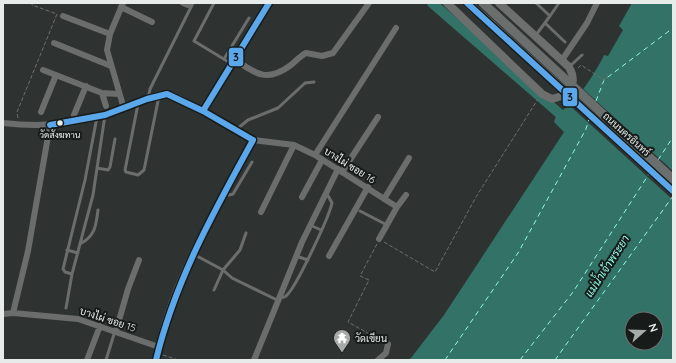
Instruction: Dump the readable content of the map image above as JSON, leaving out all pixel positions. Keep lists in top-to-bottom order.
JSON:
{
  "streets": {
    "main road": ["ถนนนครอินทร์"],
    "street": ["บางไผ่ ซอย 16", "บางไผ่ ซอย 15"]
  },
  "water": ["แม่น้ำเจ้าพระยา"],
  "places": {
    "other": ["วัดสังฆทาน"],
    "temple": ["วัดเขียน"]
  },
  "lines": ["transit line 3"],
  "north": "right"
}
